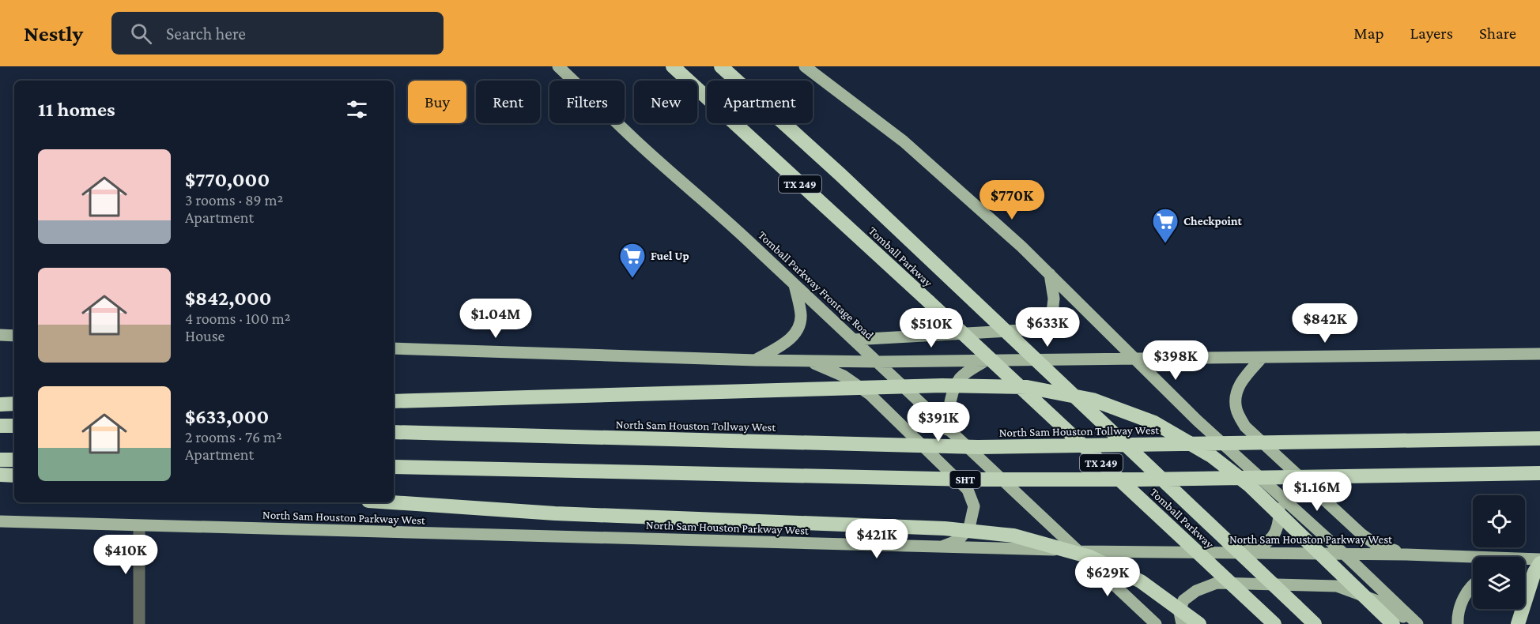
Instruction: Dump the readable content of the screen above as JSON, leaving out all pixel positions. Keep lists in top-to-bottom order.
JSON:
{
  "streets": {
    "highway": [
      "TX 249",
      "Tomball Parkway",
      "North Sam Houston Tollway West",
      "SHT"
    ],
    "main road": ["Tomball Parkway Frontage Road", "North Sam Houston Parkway West"]
  },
  "crossings": [
    ["Tomball Parkway Frontage Road", "North Sam Houston Parkway West"]
  ],
  "places": {
    "supermarket": ["Checkpoint", "Fuel Up"]
  },
  "page": {
    "header": "Nestly",
    "search": "Search here",
    "nav": ["Map", "Layers", "Share"],
    "chip": [
      "Buy",
      "Rent",
      "Filters",
      "New",
      "Apartment"
    ],
    "heading": "11 homes",
    "list": [
      {
        "name": "$770,000",
        "note": "3 rooms · 89 m² · Apartment"
      },
      {
        "name": "$842,000",
        "note": "4 rooms · 100 m² · House"
      },
      {
        "name": "$633,000",
        "note": "2 rooms · 76 m² · Apartment"
      }
    ],
    "price": [
      "$770K",
      "$1.04M",
      "$842K",
      "$633K",
      "$510K",
      "$398K",
      "$391K",
      "$1.16M",
      "$421K",
      "$410K",
      "$629K"
    ]
  }
}
